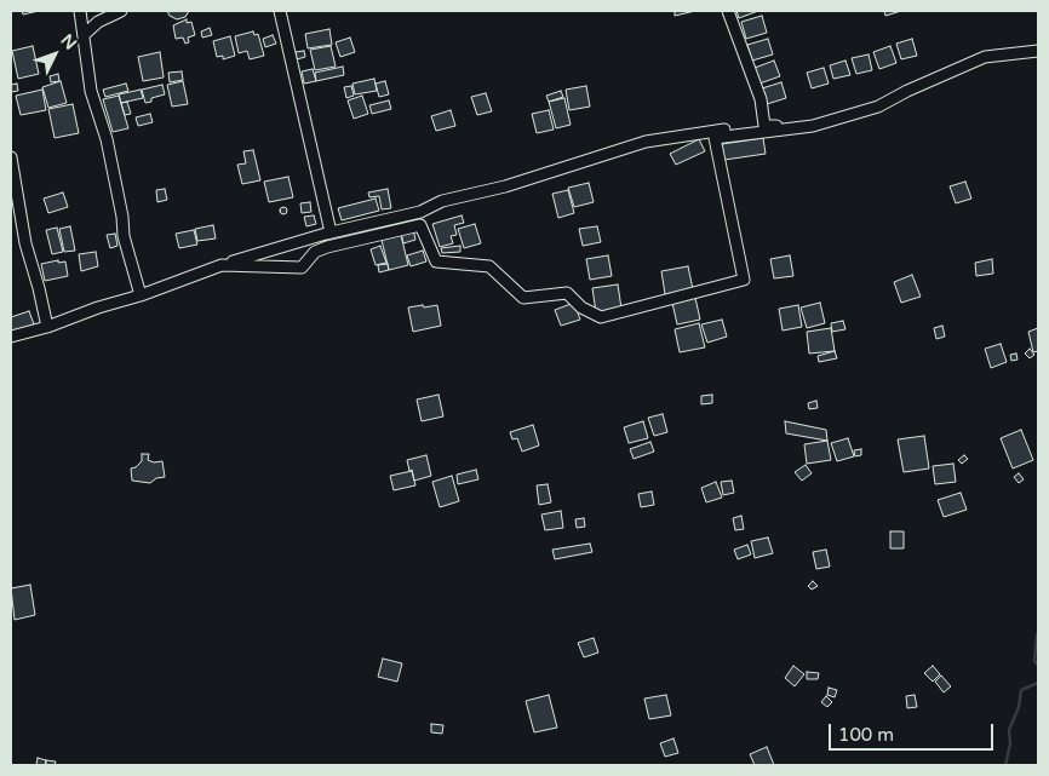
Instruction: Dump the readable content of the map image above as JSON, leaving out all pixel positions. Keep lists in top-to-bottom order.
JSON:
{
  "scale_bar": "100 m",
  "north": "top right"
}
